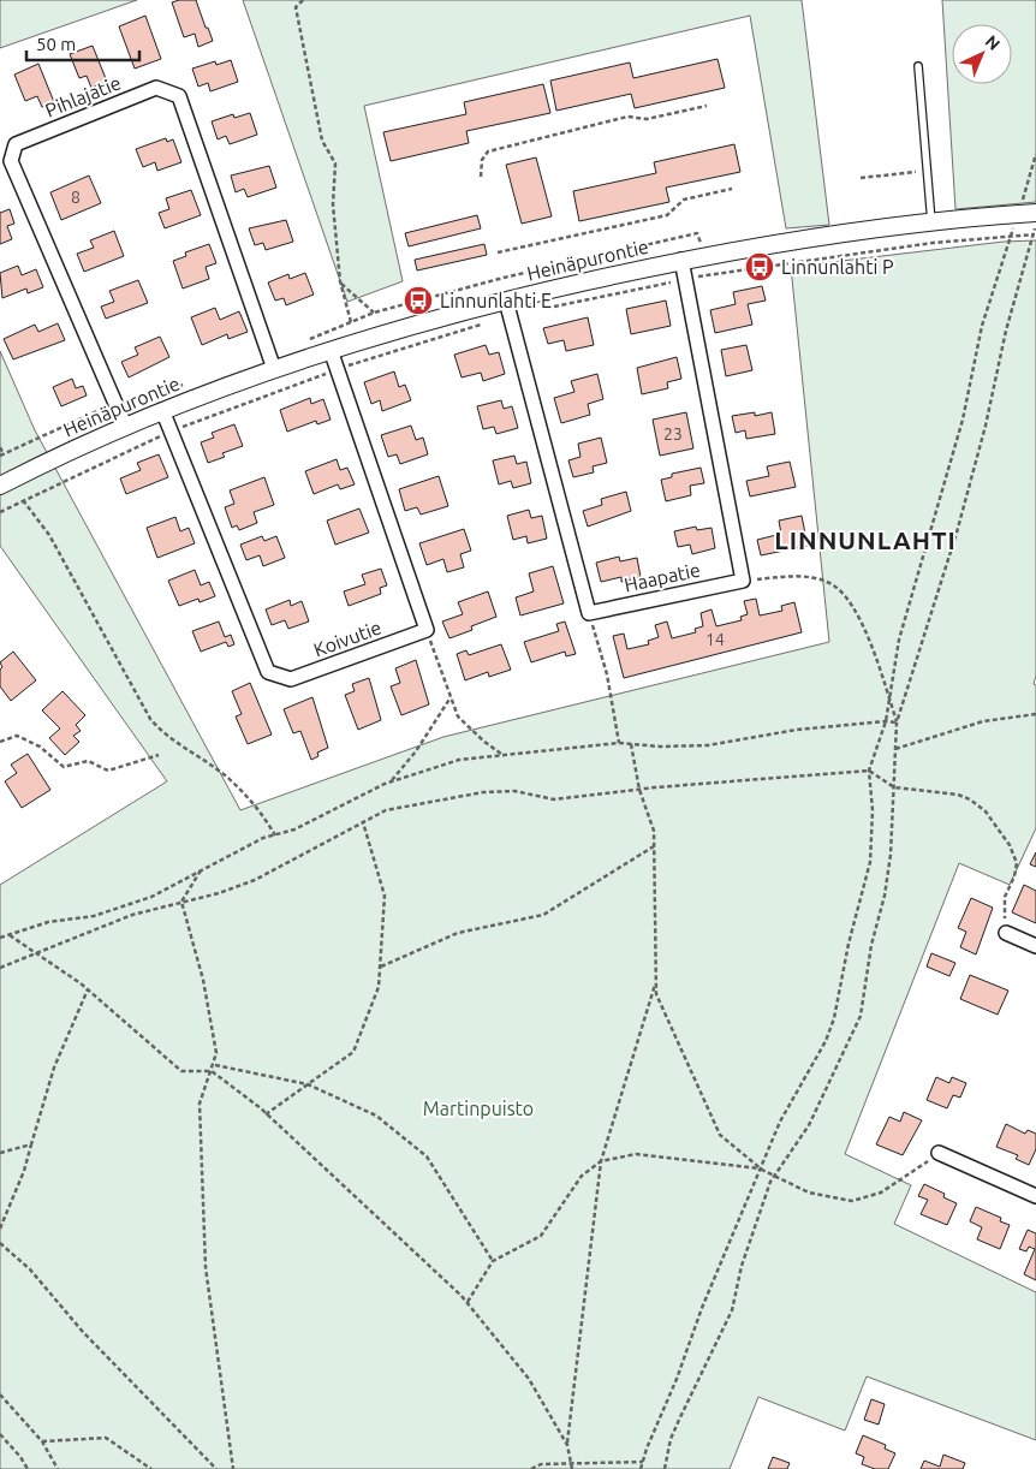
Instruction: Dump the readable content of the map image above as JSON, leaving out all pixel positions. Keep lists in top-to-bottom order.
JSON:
{
  "streets": {
    "street": [
      "Pihlajatie",
      "Heinäpurontie",
      "Haapatie",
      "Koivutie"
    ]
  },
  "crossings": [
    ["Pihlajatie", "Heinäpurontie"],
    ["Heinäpurontie", "Koivutie"]
  ],
  "districts": ["LINNUNLAHTI"],
  "parks": ["Martinpuisto"],
  "places": {
    "bus stop": ["Linnunlahti P", "Linnunlahti E"]
  },
  "house_numbers": ["8", "23", "14"],
  "scale_bar": "50 m",
  "north": "top right"
}
